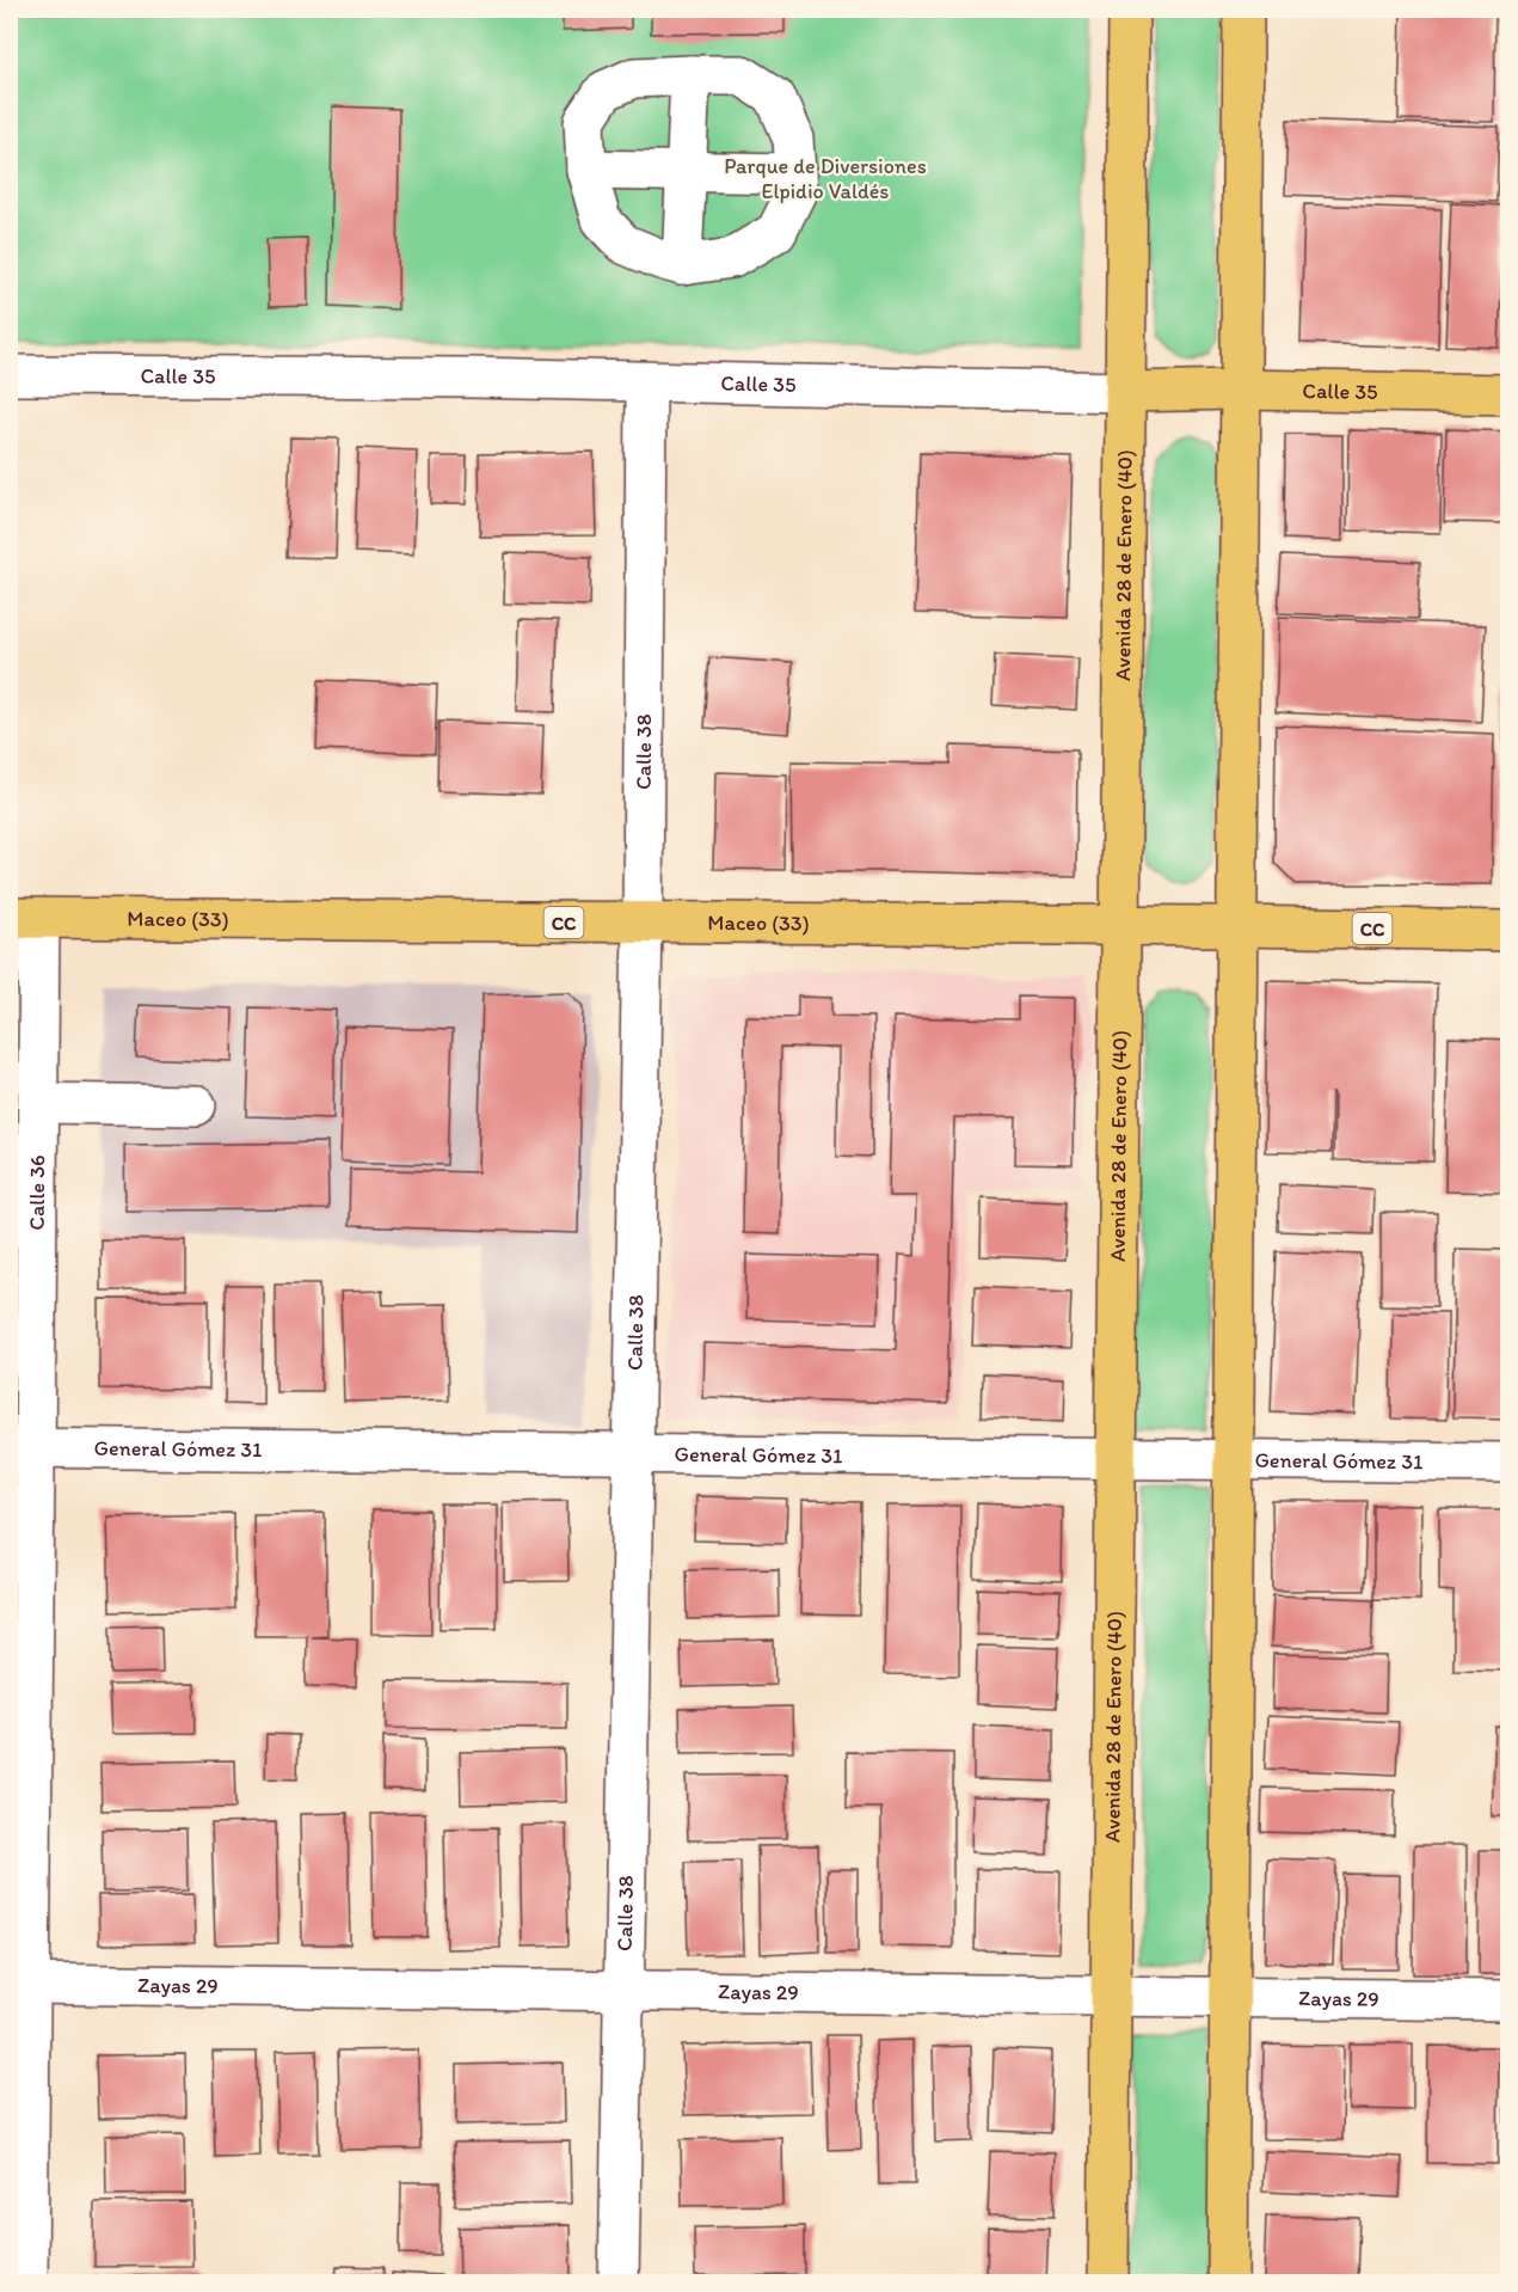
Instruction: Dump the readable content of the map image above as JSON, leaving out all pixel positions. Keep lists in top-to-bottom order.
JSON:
{
  "streets": {
    "main road": [
      "Calle 35",
      "Avenida 28 de Enero (40)",
      "Maceo (33)",
      "CC"
    ],
    "street": [
      "Calle 38",
      "Calle 36",
      "General Gómez 31",
      "Zayas 29"
    ]
  },
  "crossings": [
    ["Calle 35", "Avenida 28 de Enero (40)"],
    ["Calle 35", "Calle 38"],
    ["Avenida 28 de Enero (40)", "Maceo (33)"],
    ["Avenida 28 de Enero (40)", "General Gómez 31"],
    ["Avenida 28 de Enero (40)", "Zayas 29"],
    ["Calle 38", "Maceo (33)"],
    ["Calle 38", "General Gómez 31"],
    ["Calle 38", "Zayas 29"],
    ["Maceo (33)", "Calle 36"],
    ["Calle 36", "General Gómez 31"],
    ["Calle 36", "Zayas 29"]
  ],
  "parks": ["Parque de Diversiones Elpidio Valdés"]
}
